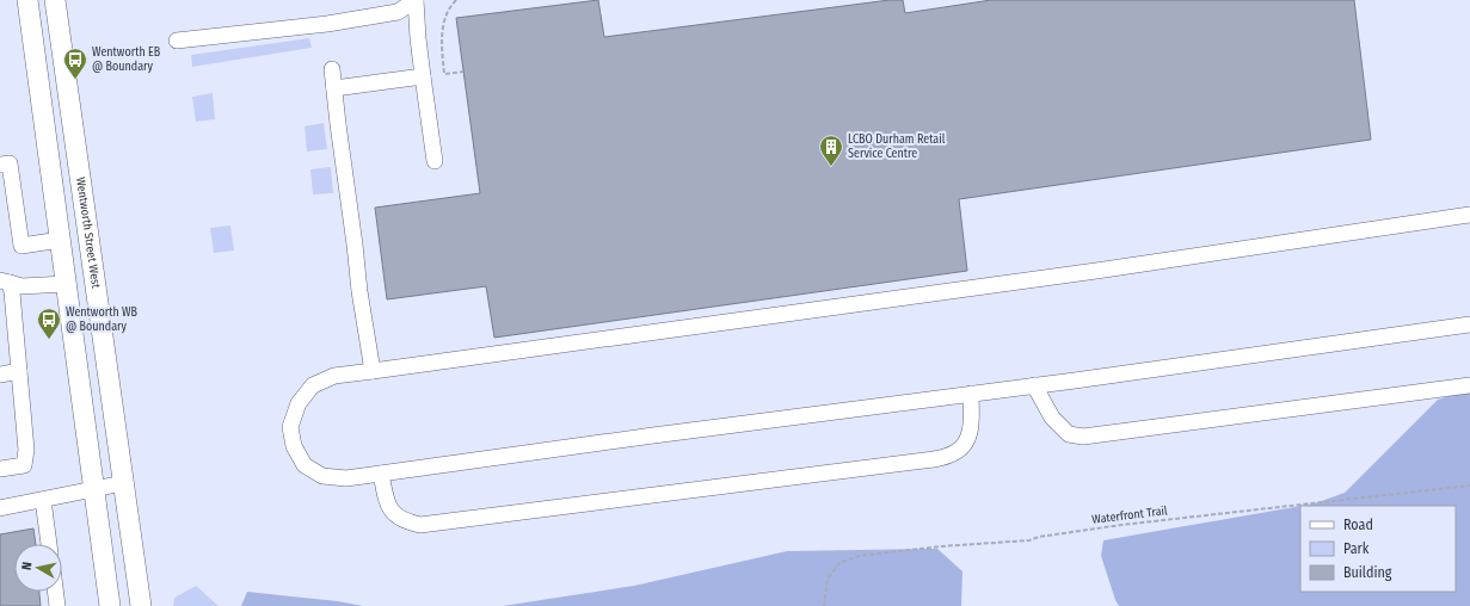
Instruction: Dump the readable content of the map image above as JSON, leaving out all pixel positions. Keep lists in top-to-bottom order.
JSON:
{
  "streets": {
    "main road": ["Wentworth Street West"],
    "path": ["Waterfront Trail"]
  },
  "places": {
    "bus stop": ["Wentworth EB @ Boundary", "Wentworth WB @ Boundary"],
    "building": ["LCBO Durham Retail Service Centre"]
  },
  "legend": ["Road", "Park", "Building"],
  "north": "left"
}
